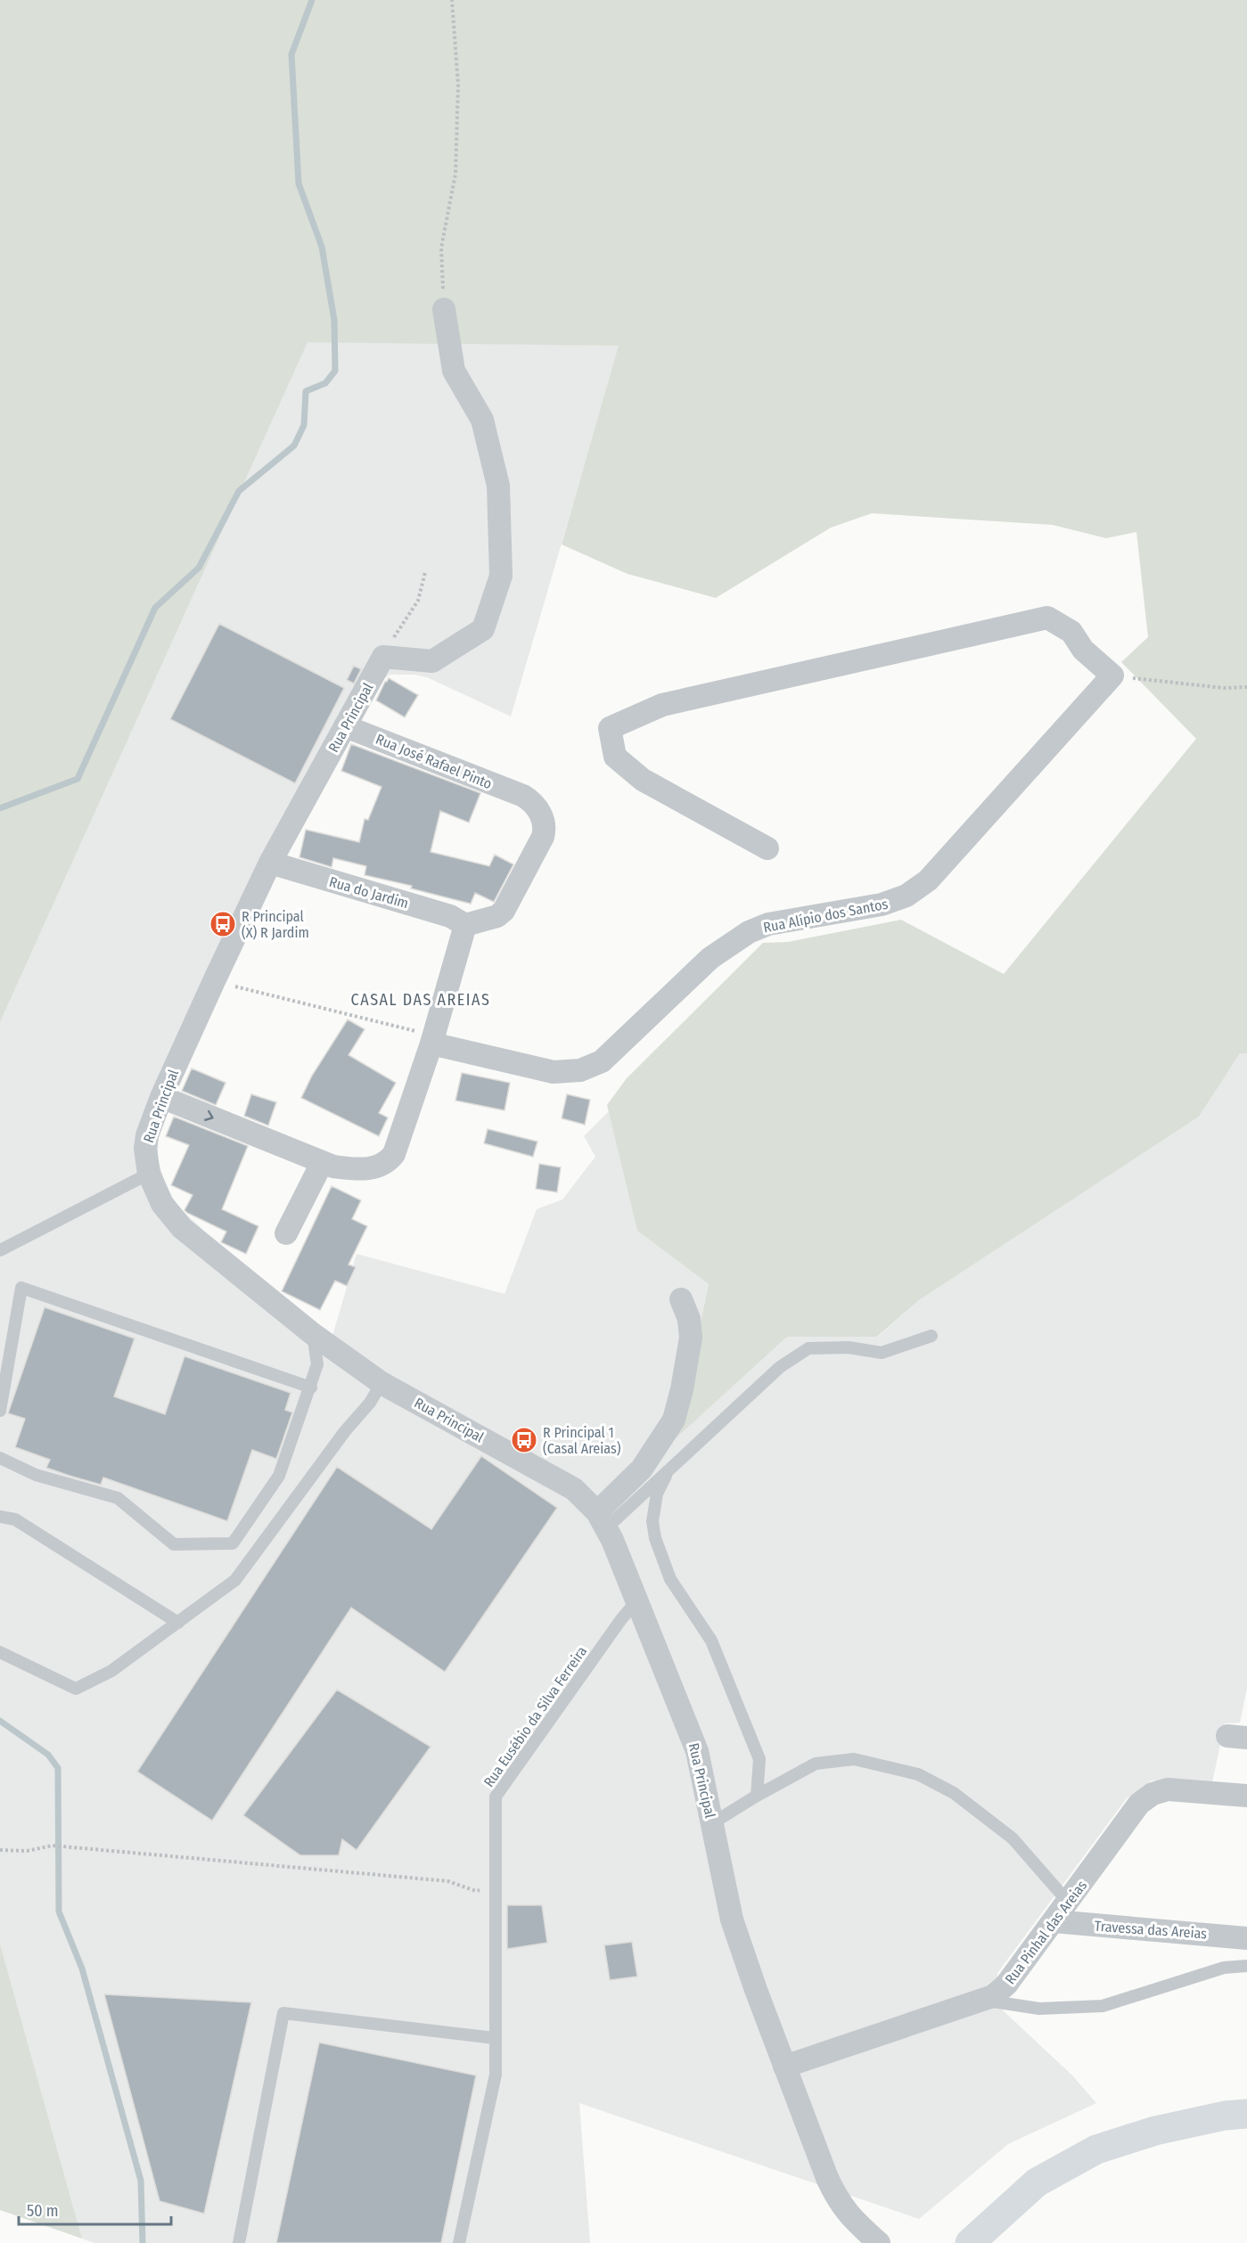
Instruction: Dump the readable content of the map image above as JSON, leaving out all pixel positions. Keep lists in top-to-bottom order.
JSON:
{
  "streets": {
    "street": [
      "Rua Principal",
      "Rua José Rafael Pinto",
      "Rua do Jardim",
      "Rua Alípio dos Santos",
      "Travessa das Areias",
      "Rua Pinhal das Areias"
    ],
    "lane": ["Rua Eusébio da Silva Ferreira"]
  },
  "crossings": [
    ["Rua Principal", "Rua José Rafael Pinto"],
    ["Rua Principal", "Rua do Jardim"],
    ["Rua Principal", "Rua Eusébio da Silva Ferreira"],
    ["Rua Principal", "Rua Pinhal das Areias"],
    ["Rua José Rafael Pinto", "Rua do Jardim"],
    ["Travessa das Areias", "Rua Pinhal das Areias"]
  ],
  "districts": ["CASAL DAS AREIAS"],
  "places": {
    "bus stop": ["R Principal (X) R Jardim", "R Principal 1 (Casal Areias)"]
  },
  "scale_bar": "50 m"
}
